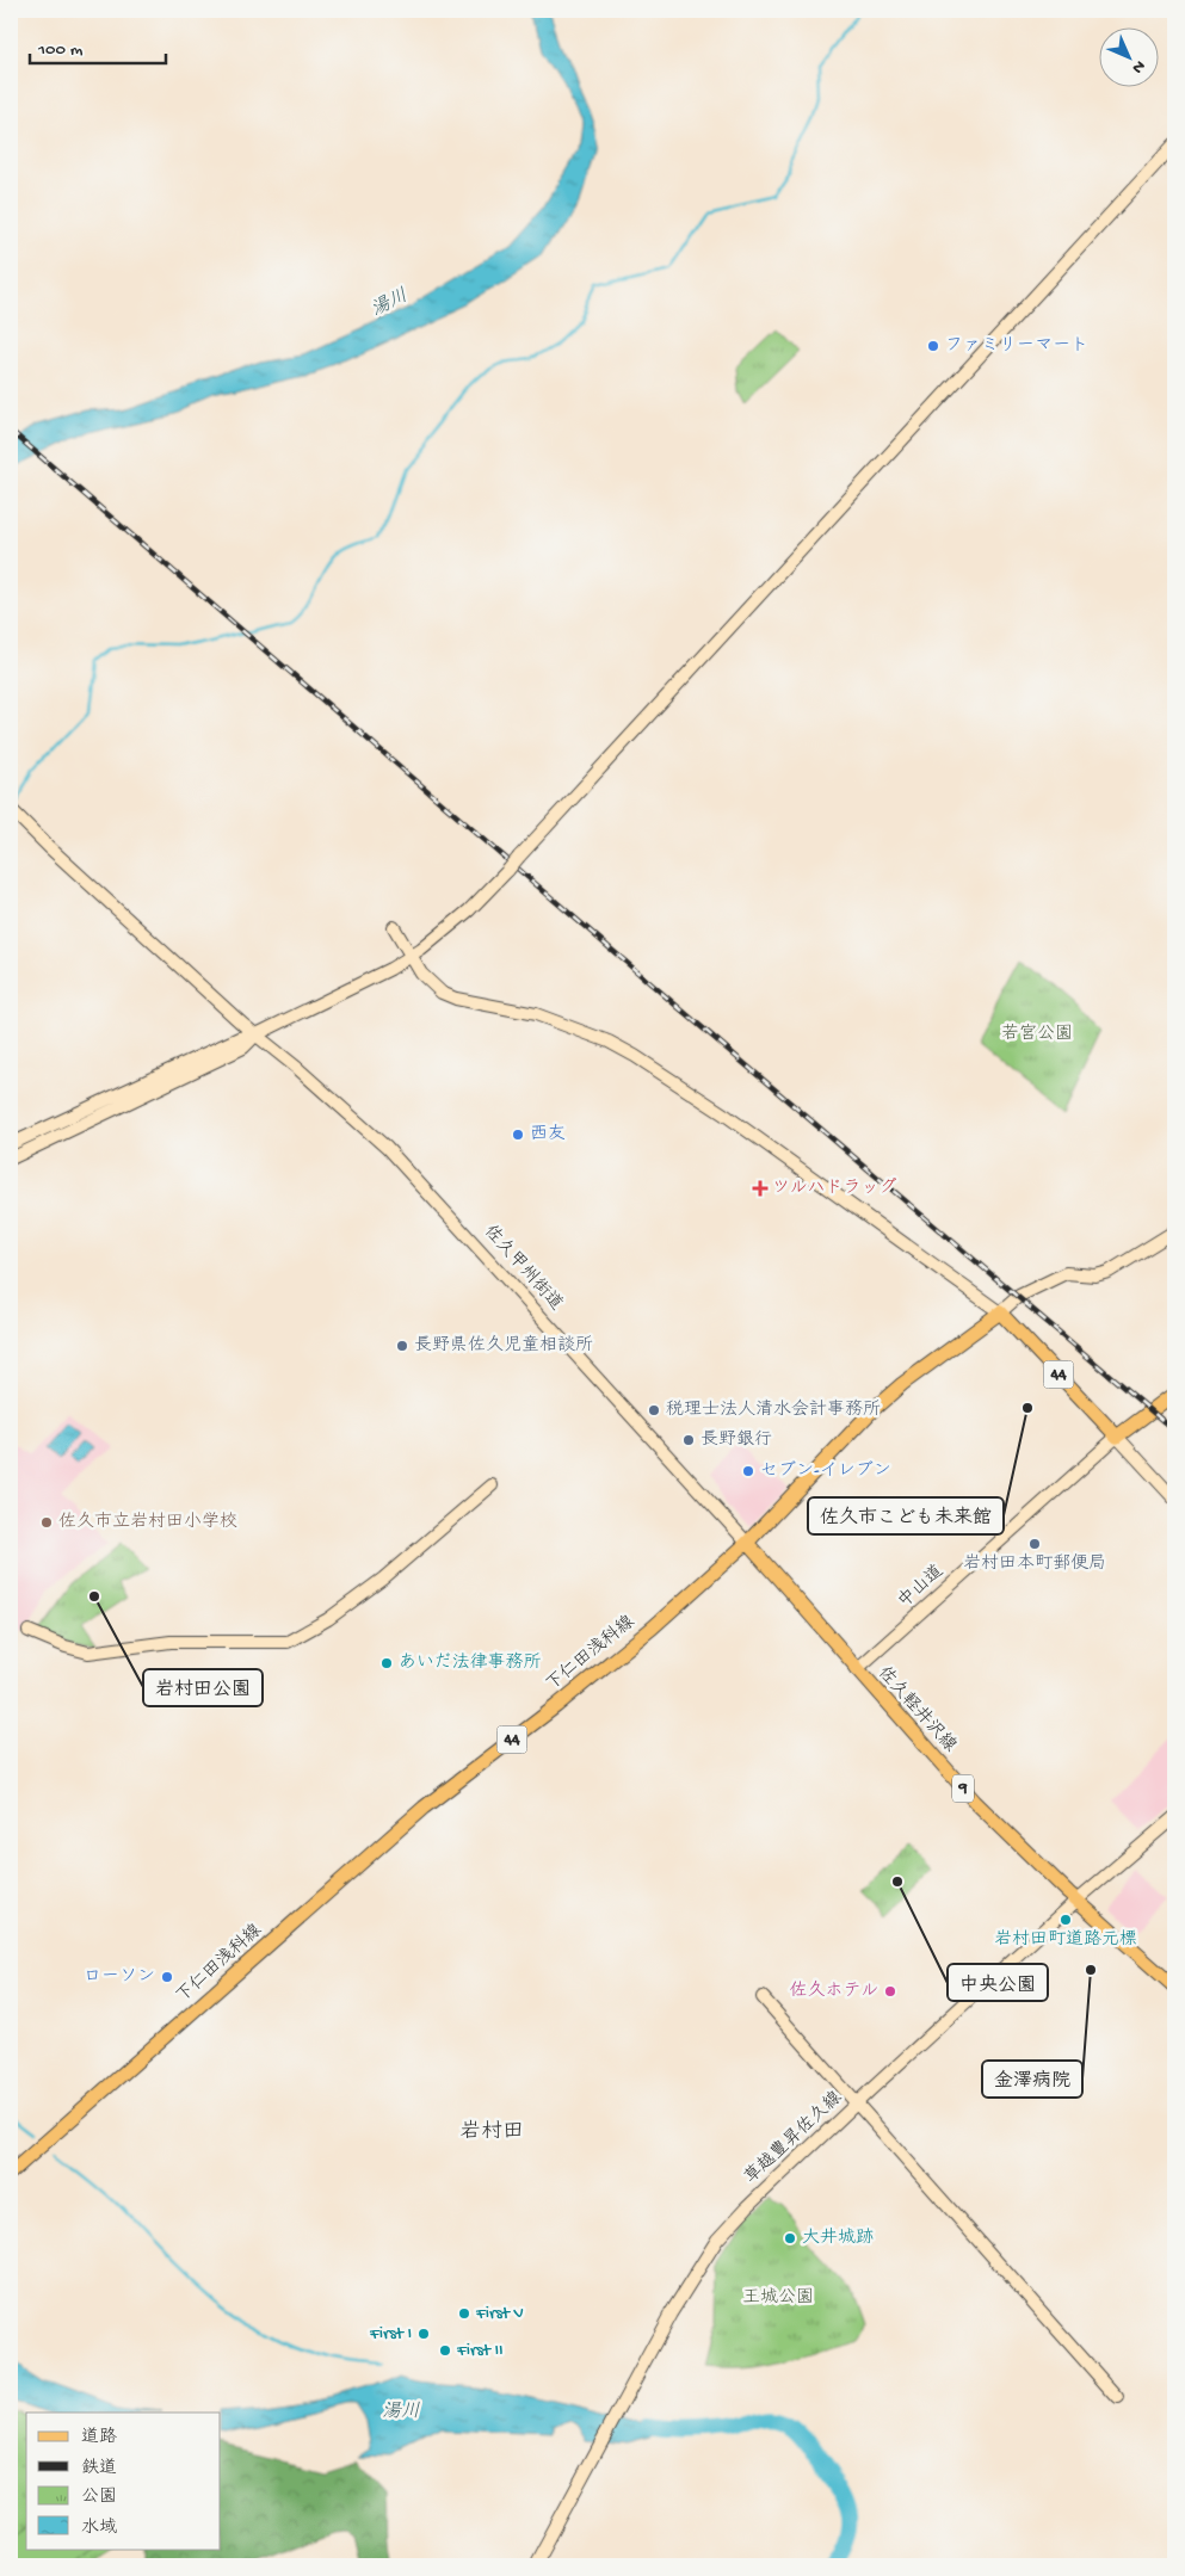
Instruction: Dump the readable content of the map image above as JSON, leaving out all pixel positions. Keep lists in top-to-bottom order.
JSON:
{
  "streets": {
    "main road": [
      "44",
      "下仁田浅科線",
      "佐久軽井沢線",
      "9"
    ],
    "street": ["佐久甲州街道", "中山道", "草越豊昇佐久線"]
  },
  "crossings": [
    ["佐久甲州街道", "下仁田浅科線"],
    ["佐久甲州街道", "佐久軽井沢線"],
    ["44", "中山道"],
    ["44", "下仁田浅科線"],
    ["中山道", "佐久軽井沢線"],
    ["下仁田浅科線", "佐久軽井沢線"],
    ["佐久軽井沢線", "草越豊昇佐久線"]
  ],
  "districts": ["岩村田"],
  "water": ["湯川"],
  "parks": ["若宮公園", "王城公園"],
  "places": {
    "other": [
      "ファミリーマート",
      "西友",
      "長野県佐久児童相談所",
      "佐久市こども未来館",
      "税理士法人清水会計事務所",
      "長野銀行",
      "セブン-イレブン",
      "佐久市立岩村田小学校",
      "岩村田本町郵便局",
      "岩村田公園",
      "あいだ法律事務所",
      "中央公園",
      "岩村田町道路元標",
      "金澤病院",
      "ローソン",
      "佐久ホテル",
      "大井城跡",
      "First V",
      "First I",
      "First II"
    ],
    "health": ["ツルハドラッグ"]
  },
  "legend": [
    "道路",
    "鉄道",
    "公園",
    "水域"
  ],
  "scale_bar": "100 m",
  "north": "bottom right"
}
